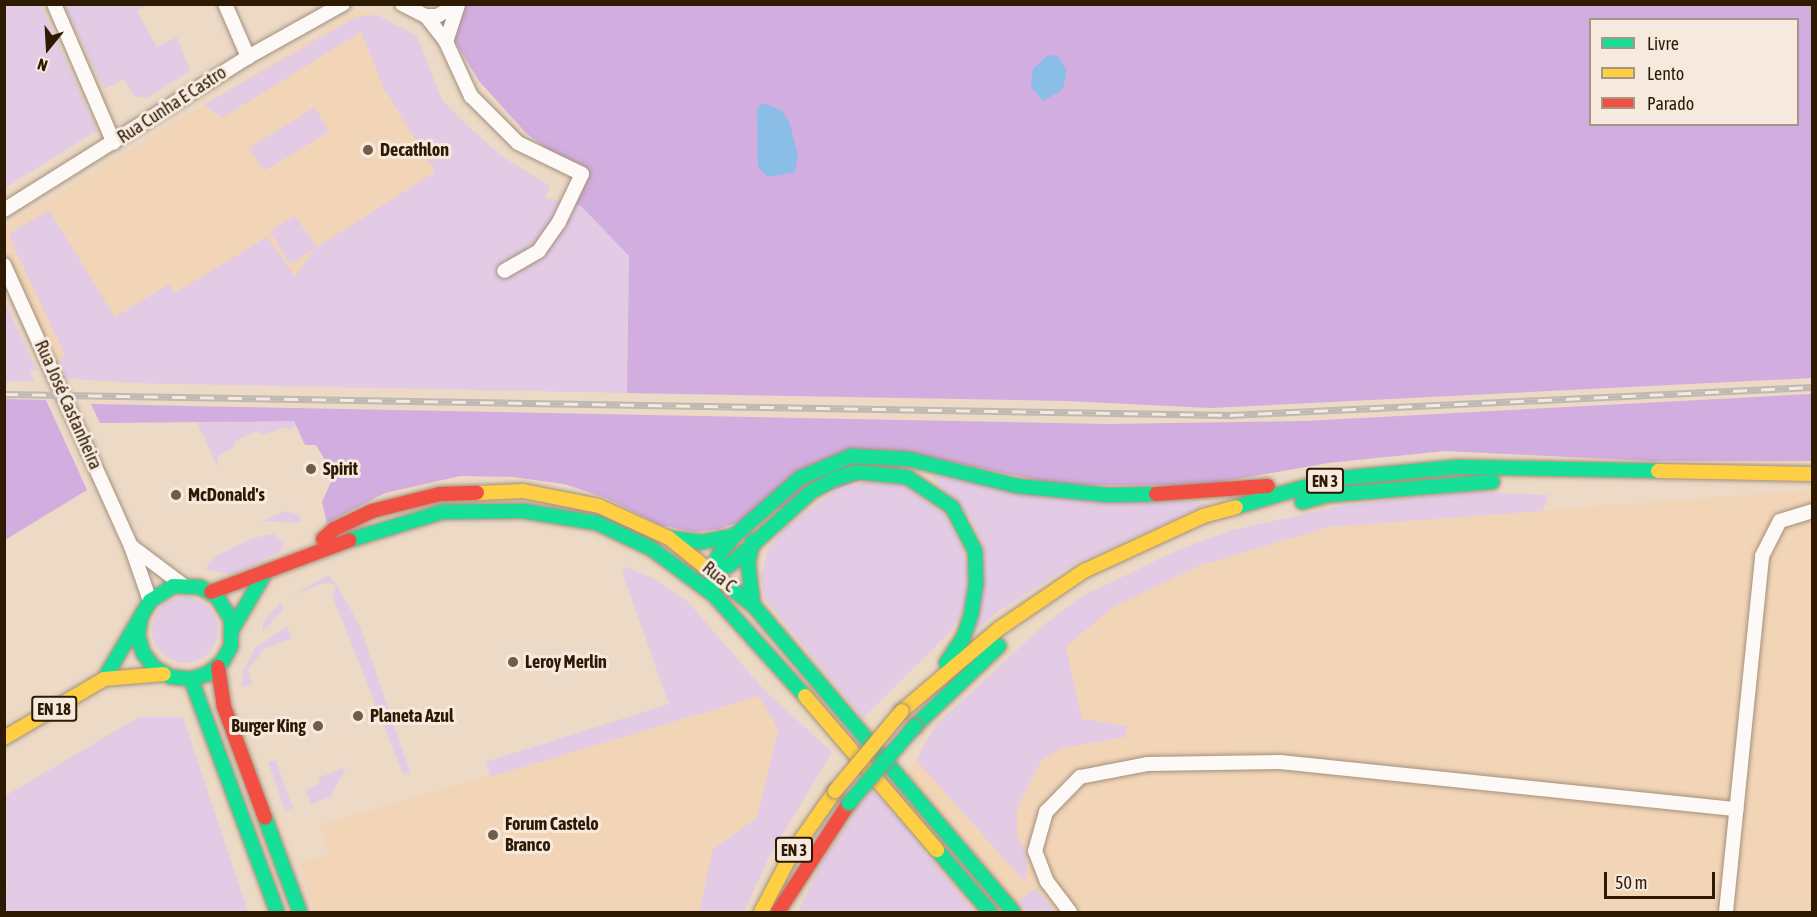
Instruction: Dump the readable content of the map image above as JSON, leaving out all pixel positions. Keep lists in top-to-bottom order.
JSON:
{
  "streets": {
    "main road": ["EN 3", "Rua C", "EN 18"],
    "street": ["Rua Cunha E Castro", "Rua José Castanheira"]
  },
  "crossings": [
    ["Rua José Castanheira", "Rua C"],
    ["Rua José Castanheira", "EN 18"],
    ["Rua C", "EN 18"]
  ],
  "places": [
    "Decathlon",
    "Spirit",
    "McDonald's",
    "Leroy Merlin",
    "Planeta Azul",
    "Burger King",
    "Forum Castelo Branco"
  ],
  "legend": ["Livre", "Lento", "Parado"],
  "scale_bar": "50 m",
  "north": "bottom"
}
